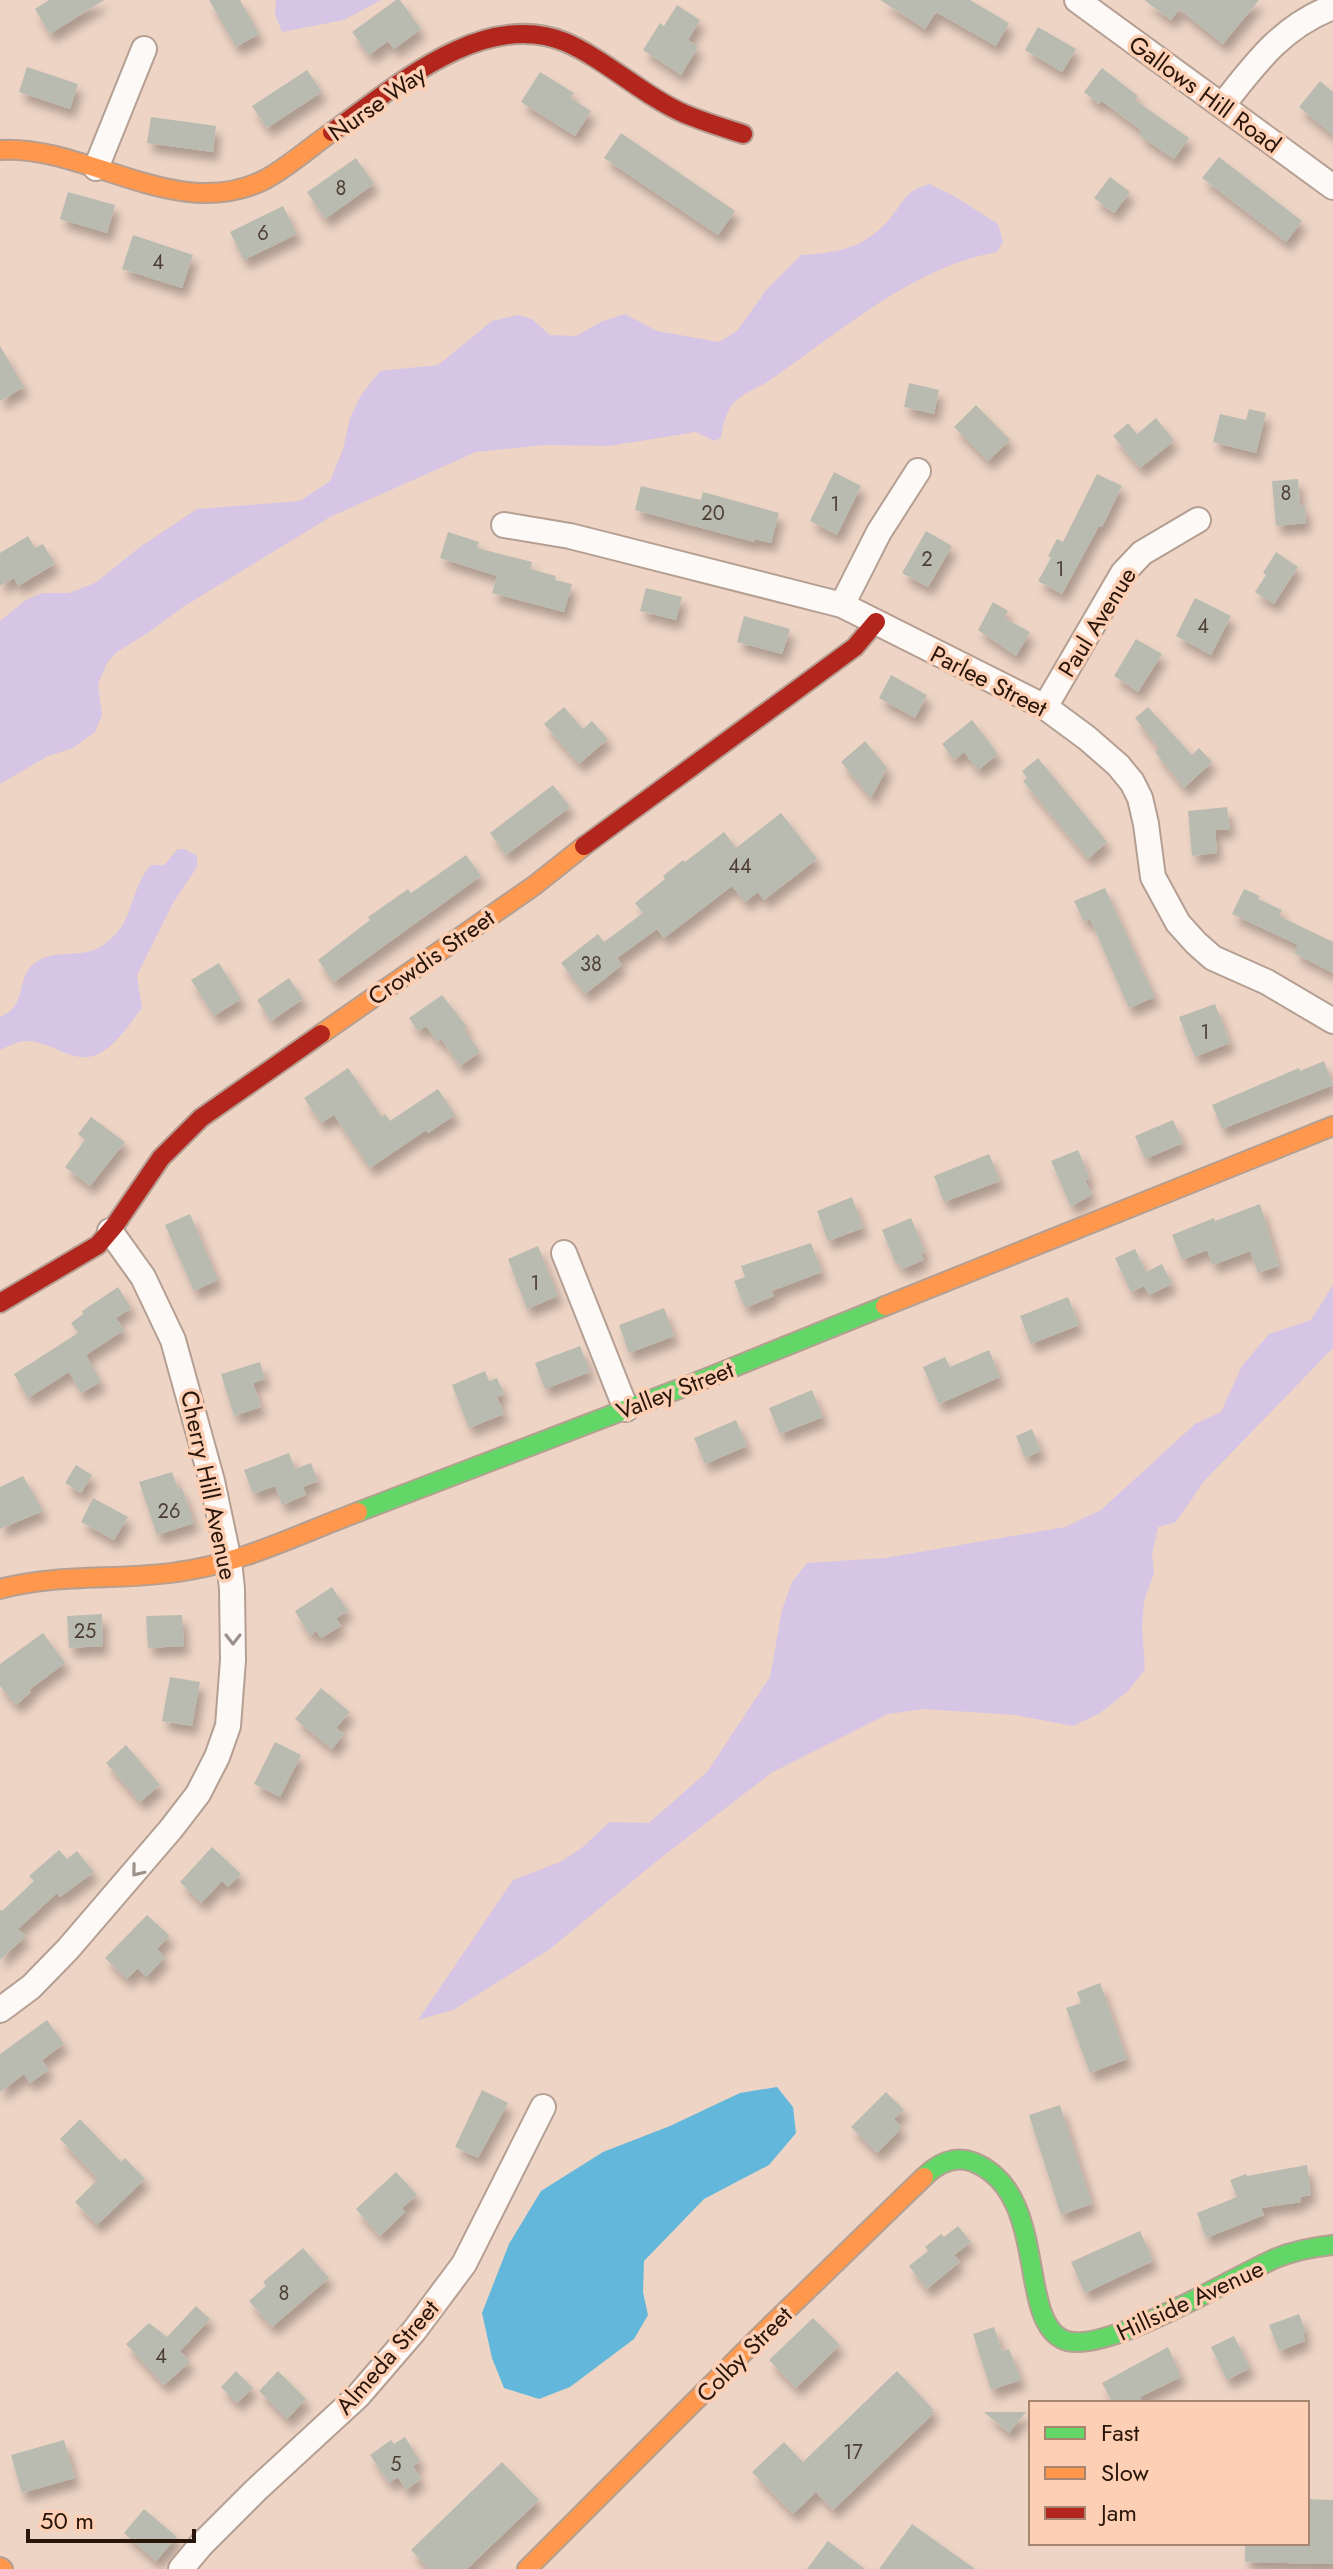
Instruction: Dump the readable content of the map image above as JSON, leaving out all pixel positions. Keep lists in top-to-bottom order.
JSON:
{
  "streets": {
    "street": [
      "Gallows Hill Road",
      "Nurse Way",
      "Paul Avenue",
      "Parlee Street",
      "Crowdis Street",
      "Valley Street",
      "Cherry Hill Avenue",
      "Hillside Avenue",
      "Colby Street",
      "Almeda Street"
    ]
  },
  "crossings": [
    ["Paul Avenue", "Parlee Street"],
    ["Parlee Street", "Crowdis Street"],
    ["Crowdis Street", "Cherry Hill Avenue"],
    ["Valley Street", "Cherry Hill Avenue"],
    ["Hillside Avenue", "Colby Street"]
  ],
  "one_way": ["Cherry Hill Avenue"],
  "house_numbers": [
    "8",
    "6",
    "4",
    "8",
    "1",
    "20",
    "2",
    "1",
    "4",
    "44",
    "38",
    "1",
    "1",
    "26",
    "25",
    "8",
    "4",
    "17",
    "5"
  ],
  "legend": ["Fast", "Slow", "Jam"],
  "scale_bar": "50 m"
}
